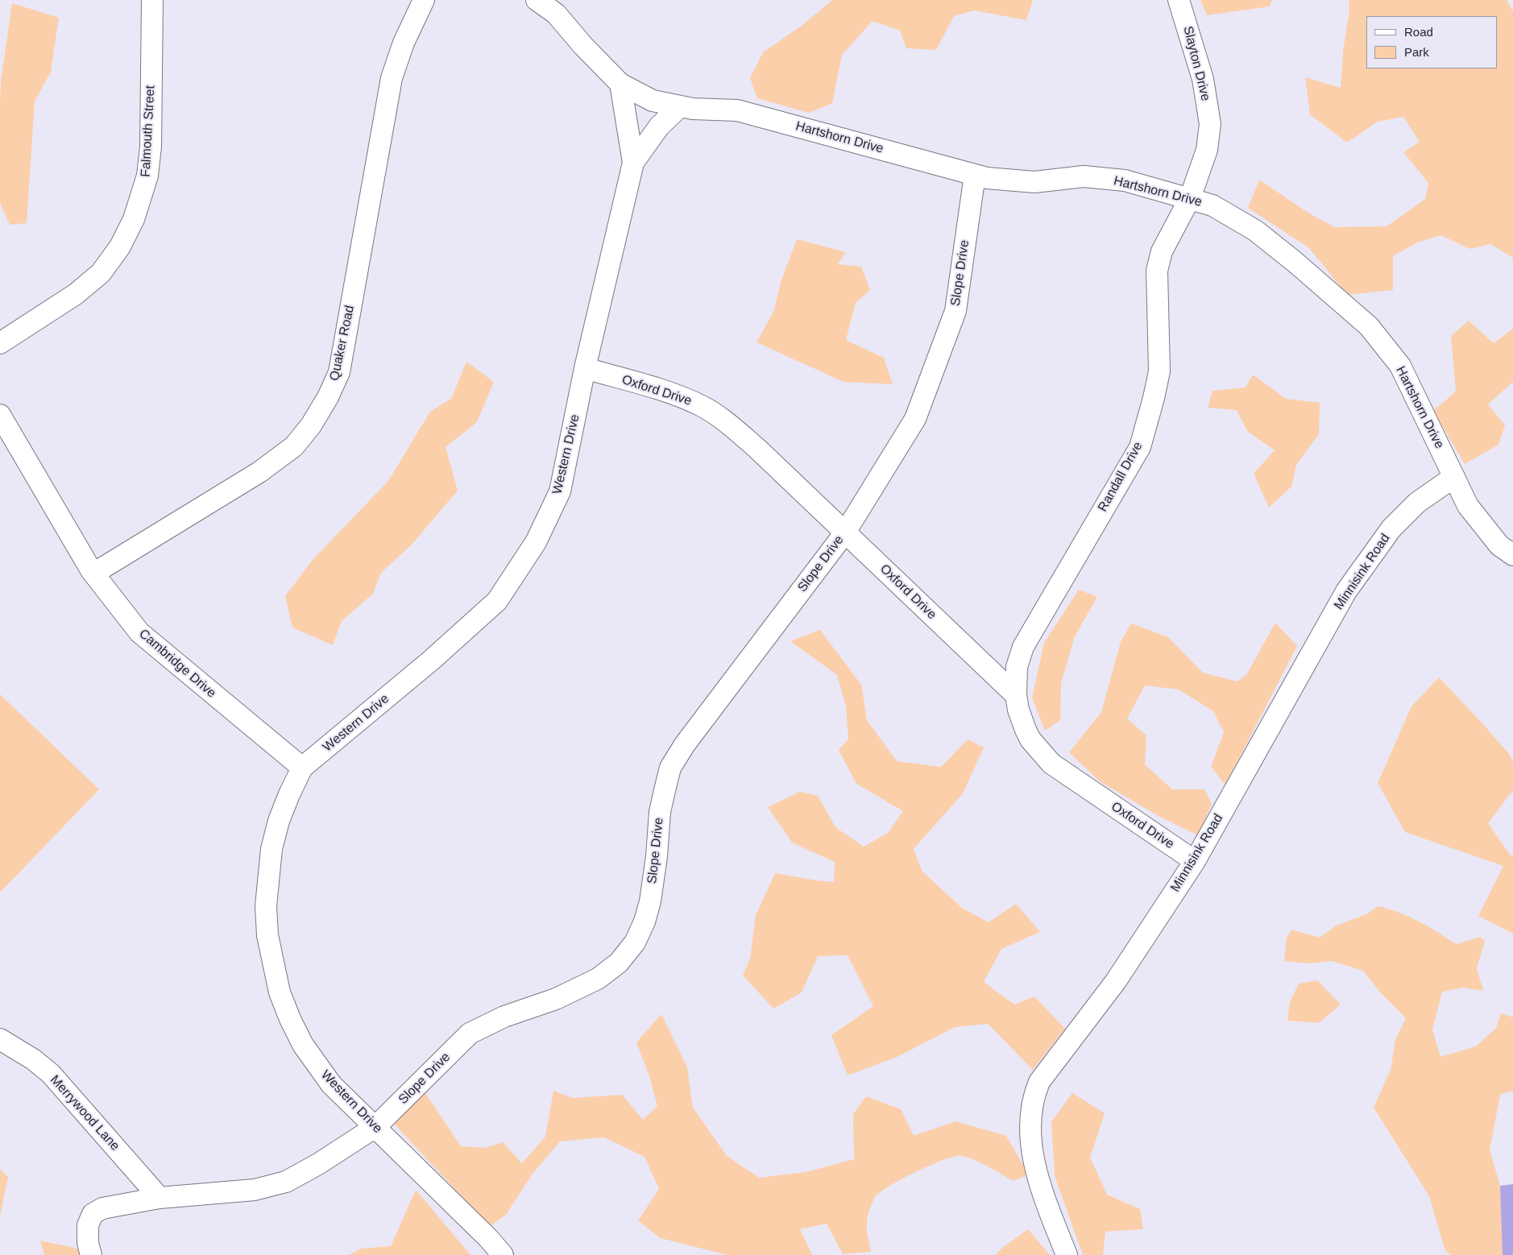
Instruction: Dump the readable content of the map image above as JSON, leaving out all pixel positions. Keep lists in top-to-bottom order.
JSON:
{
  "streets": {
    "street": [
      "Slayton Drive",
      "Falmouth Street",
      "Hartshorn Drive",
      "Slope Drive",
      "Quaker Road",
      "Oxford Drive",
      "Western Drive",
      "Randall Drive",
      "Minnisink Road",
      "Cambridge Drive",
      "Merrywood Lane"
    ]
  },
  "crossings": [
    ["Slayton Drive", "Hartshorn Drive"],
    ["Slayton Drive", "Randall Drive"],
    ["Hartshorn Drive", "Slope Drive"],
    ["Hartshorn Drive", "Western Drive"],
    ["Hartshorn Drive", "Randall Drive"],
    ["Hartshorn Drive", "Minnisink Road"],
    ["Slope Drive", "Oxford Drive"],
    ["Slope Drive", "Western Drive"],
    ["Slope Drive", "Merrywood Lane"],
    ["Quaker Road", "Cambridge Drive"],
    ["Oxford Drive", "Western Drive"],
    ["Oxford Drive", "Randall Drive"],
    ["Oxford Drive", "Minnisink Road"],
    ["Western Drive", "Cambridge Drive"]
  ],
  "legend": ["Road", "Park"]
}
